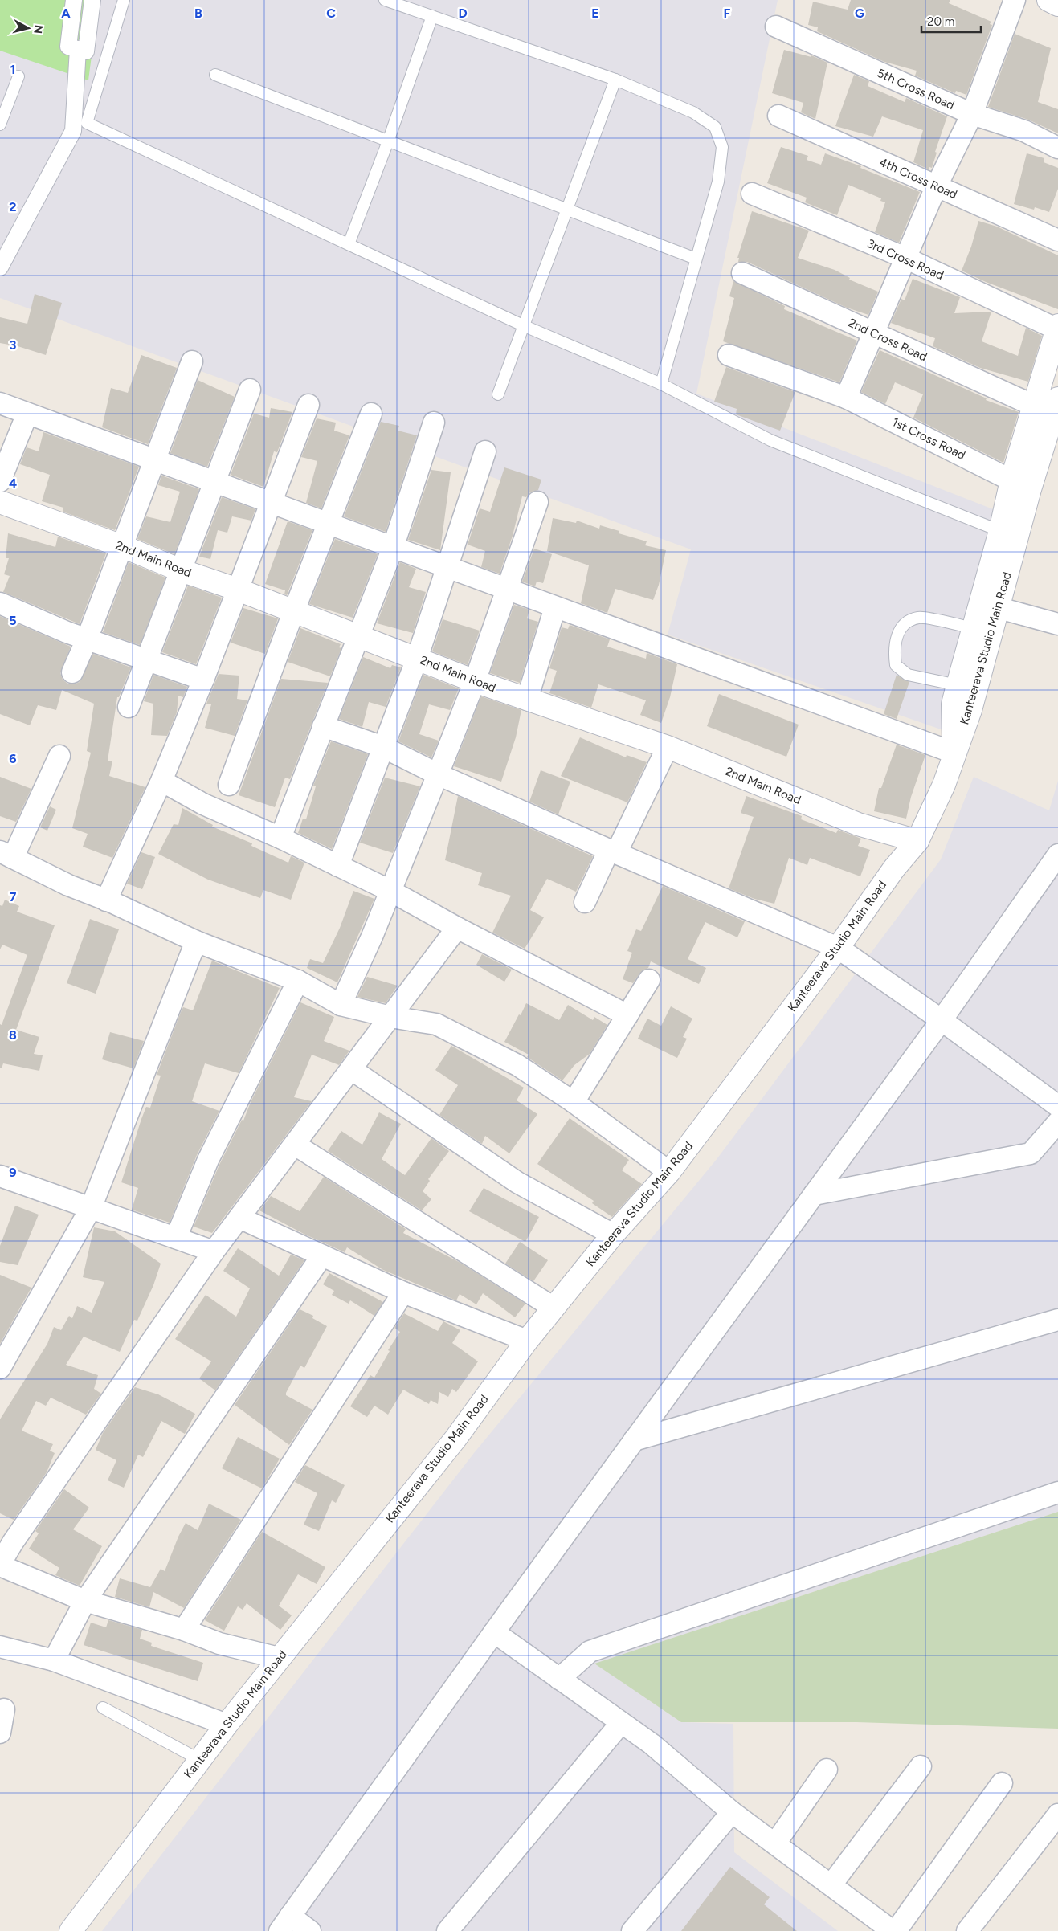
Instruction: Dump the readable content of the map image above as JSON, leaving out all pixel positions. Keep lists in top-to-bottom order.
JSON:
{
  "streets": {
    "main road": ["2nd Main Road", "Kanteerava Studio Main Road"],
    "street": [
      "5th Cross Road",
      "4th Cross Road",
      "3rd Cross Road",
      "2nd Cross Road",
      "1st Cross Road"
    ]
  },
  "crossings": [
    ["2nd Main Road", "Kanteerava Studio Main Road"]
  ],
  "scale_bar": "20 m",
  "north": "right",
  "grid": {
    "columns": [
      "A",
      "B",
      "C",
      "D",
      "E",
      "F",
      "G"
    ],
    "rows": [
      "1",
      "2",
      "3",
      "4",
      "5",
      "6",
      "7",
      "8",
      "9"
    ]
  }
}
